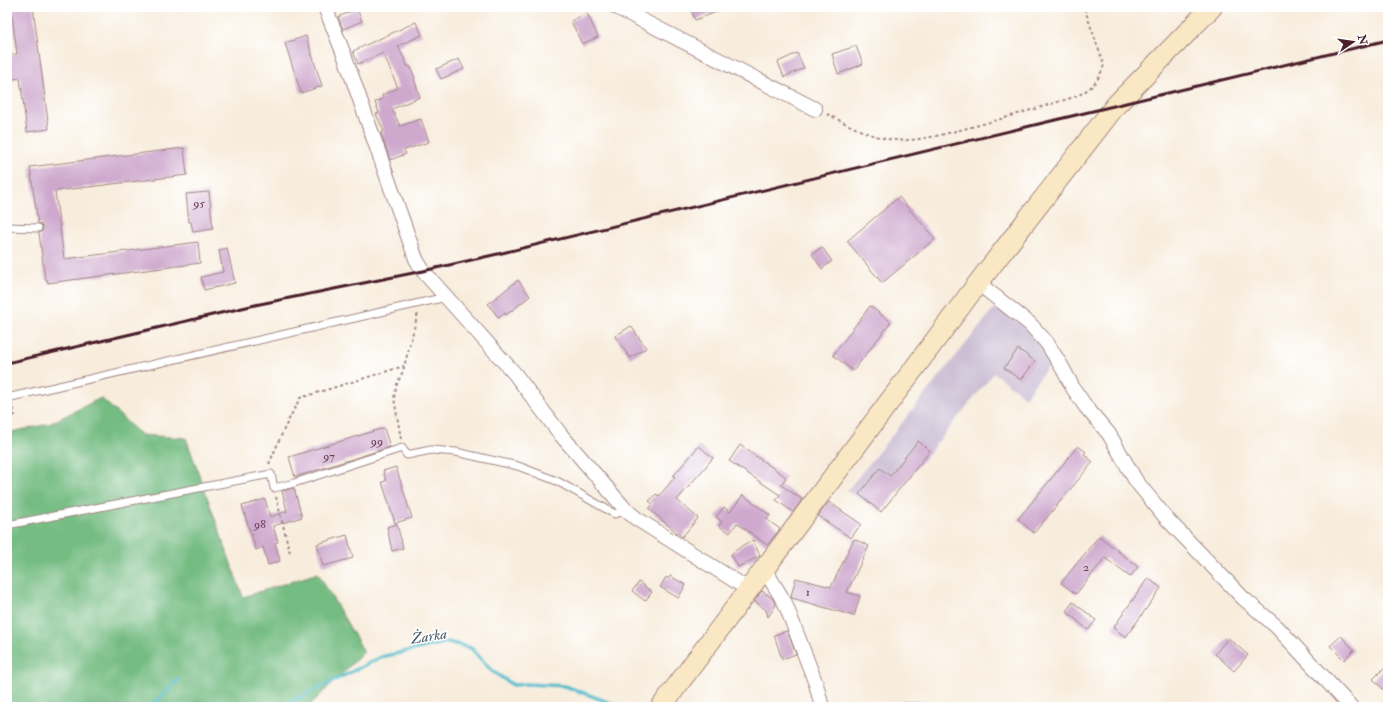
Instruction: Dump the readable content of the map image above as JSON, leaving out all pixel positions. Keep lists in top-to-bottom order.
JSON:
{
  "water": ["Żarka"],
  "house_numbers": [
    "95",
    "99",
    "97",
    "98",
    "2",
    "1"
  ],
  "north": "right"
}
